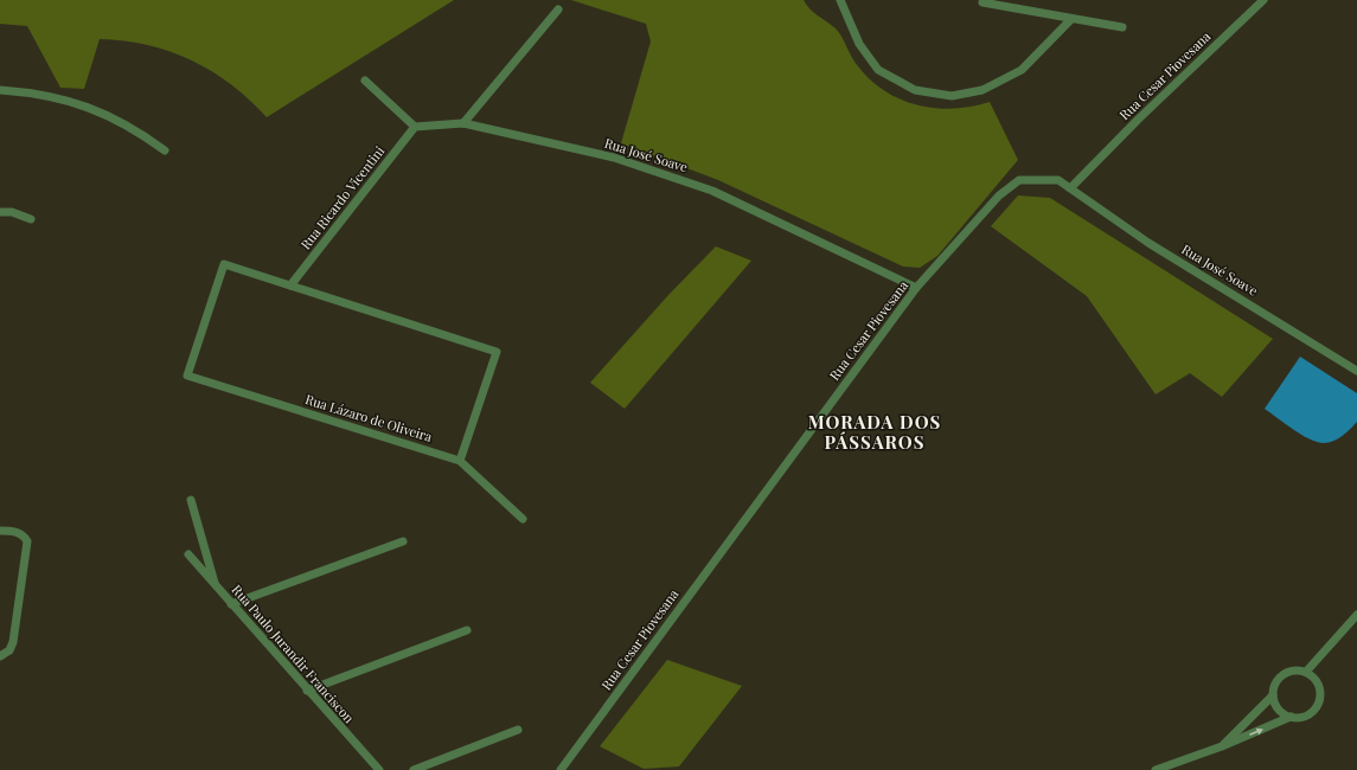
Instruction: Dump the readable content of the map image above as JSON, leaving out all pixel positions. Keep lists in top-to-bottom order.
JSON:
{
  "streets": {
    "street": [
      "Rua Cesar Piovesana",
      "Rua José Soave",
      "Rua Ricardo Vicentini",
      "Rua Lázaro de Oliveira",
      "Rua Paulo Jurandir Franciscon"
    ]
  },
  "crossings": [
    ["Rua Cesar Piovesana", "Rua José Soave"],
    ["Rua José Soave", "Rua Ricardo Vicentini"],
    ["Rua Ricardo Vicentini", "Rua Lázaro de Oliveira"]
  ],
  "districts": ["MORADA DOS PÁSSAROS"]
}
